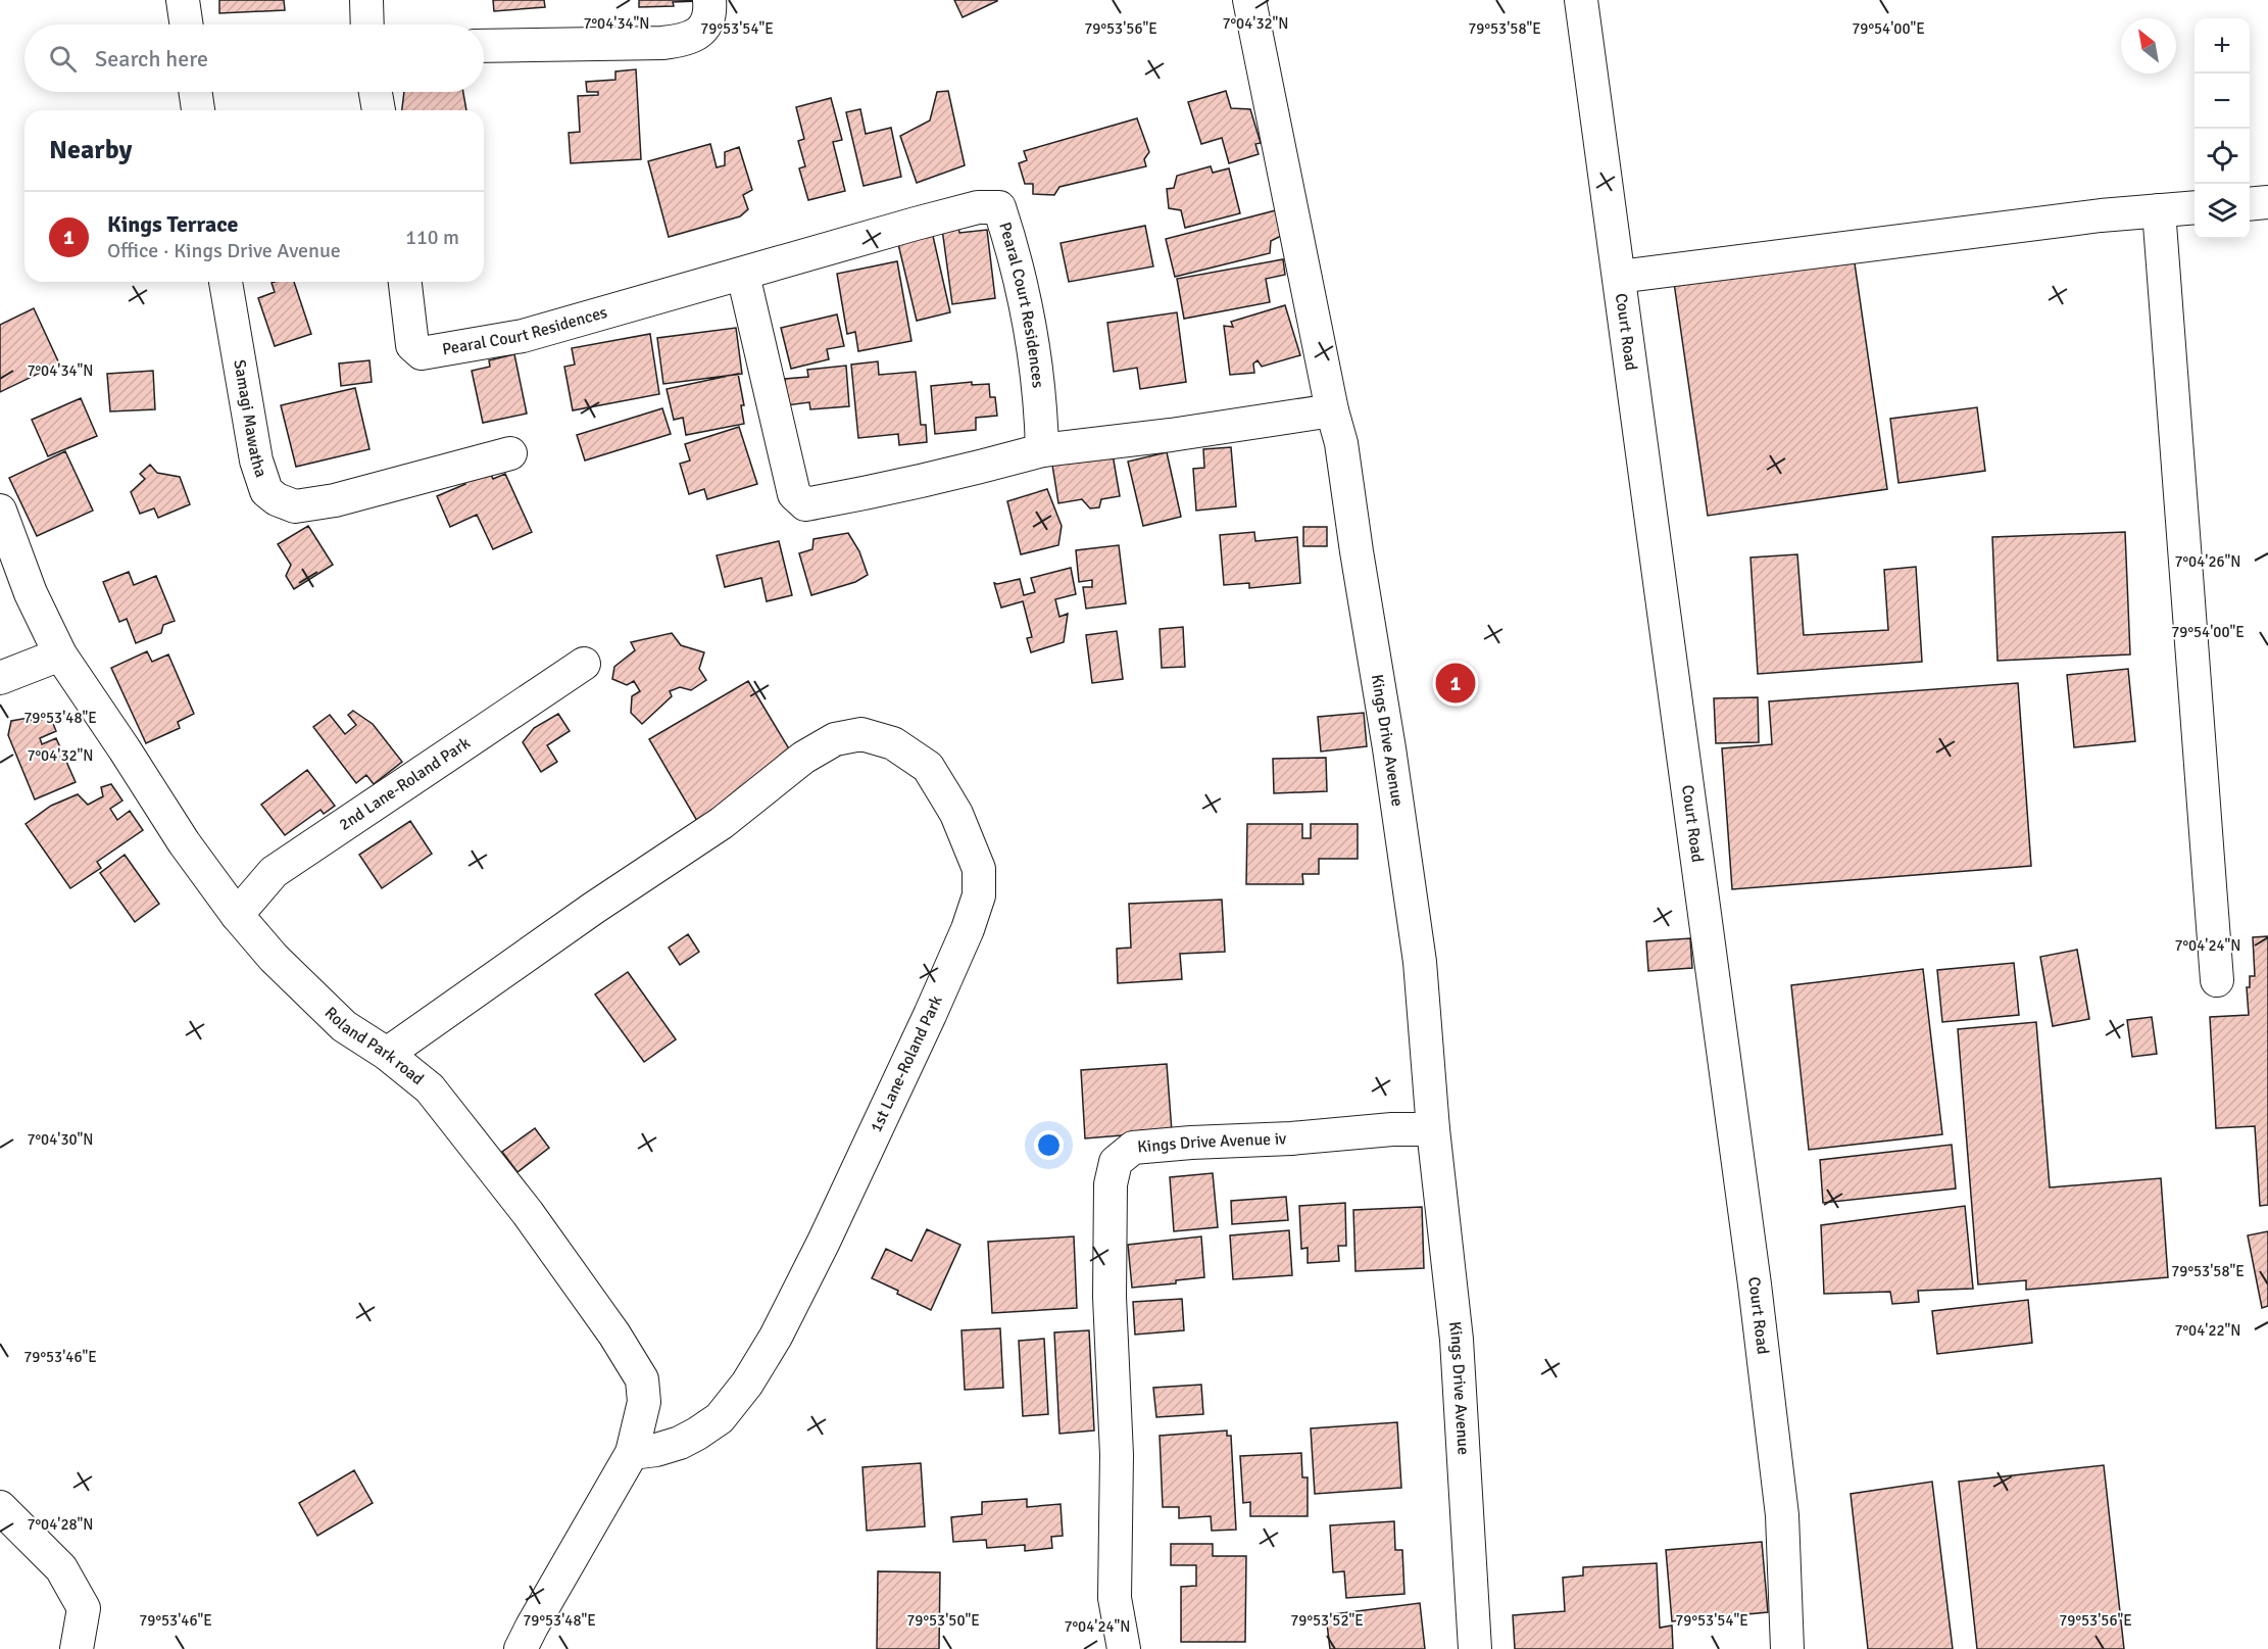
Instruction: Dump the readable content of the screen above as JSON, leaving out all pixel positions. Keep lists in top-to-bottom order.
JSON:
{
  "streets": {
    "street": [
      "Pearal Court Residences",
      "Court Road",
      "Samagi Mawatha",
      "Kings Drive Avenue",
      "2nd Lane-Roland Park",
      "Roland Park road",
      "1st Lane-Roland Park",
      "Kings Drive Avenue iv"
    ]
  },
  "crossings": [
    ["Kings Drive Avenue", "Kings Drive Avenue iv"],
    ["2nd Lane-Roland Park", "Roland Park road"],
    ["Roland Park road", "1st Lane-Roland Park"]
  ],
  "north": "top left",
  "page": {
    "map_buttons": ["+", "−"],
    "search": "Search here",
    "heading": "Nearby",
    "list": [
      {
        "mark": "1",
        "name": "Kings Terrace",
        "note": "Office · Kings Drive Avenue",
        "value": "110 m"
      }
    ],
    "pins": "1"
  },
  "coordinates": [
    "7°04'34\"N",
    "7°04'32\"N",
    "79°53'54\"E",
    "79°53'56\"E",
    "79°53'58\"E",
    "79°54'00\"E",
    "7°04'26\"N",
    "79°53'48\"E",
    "7°04'24\"N",
    "7°04'30\"N",
    "7°04'22\"N",
    "79°53'46\"E",
    "7°04'28\"N",
    "79°53'50\"E",
    "79°53'52\"E"
  ]
}
